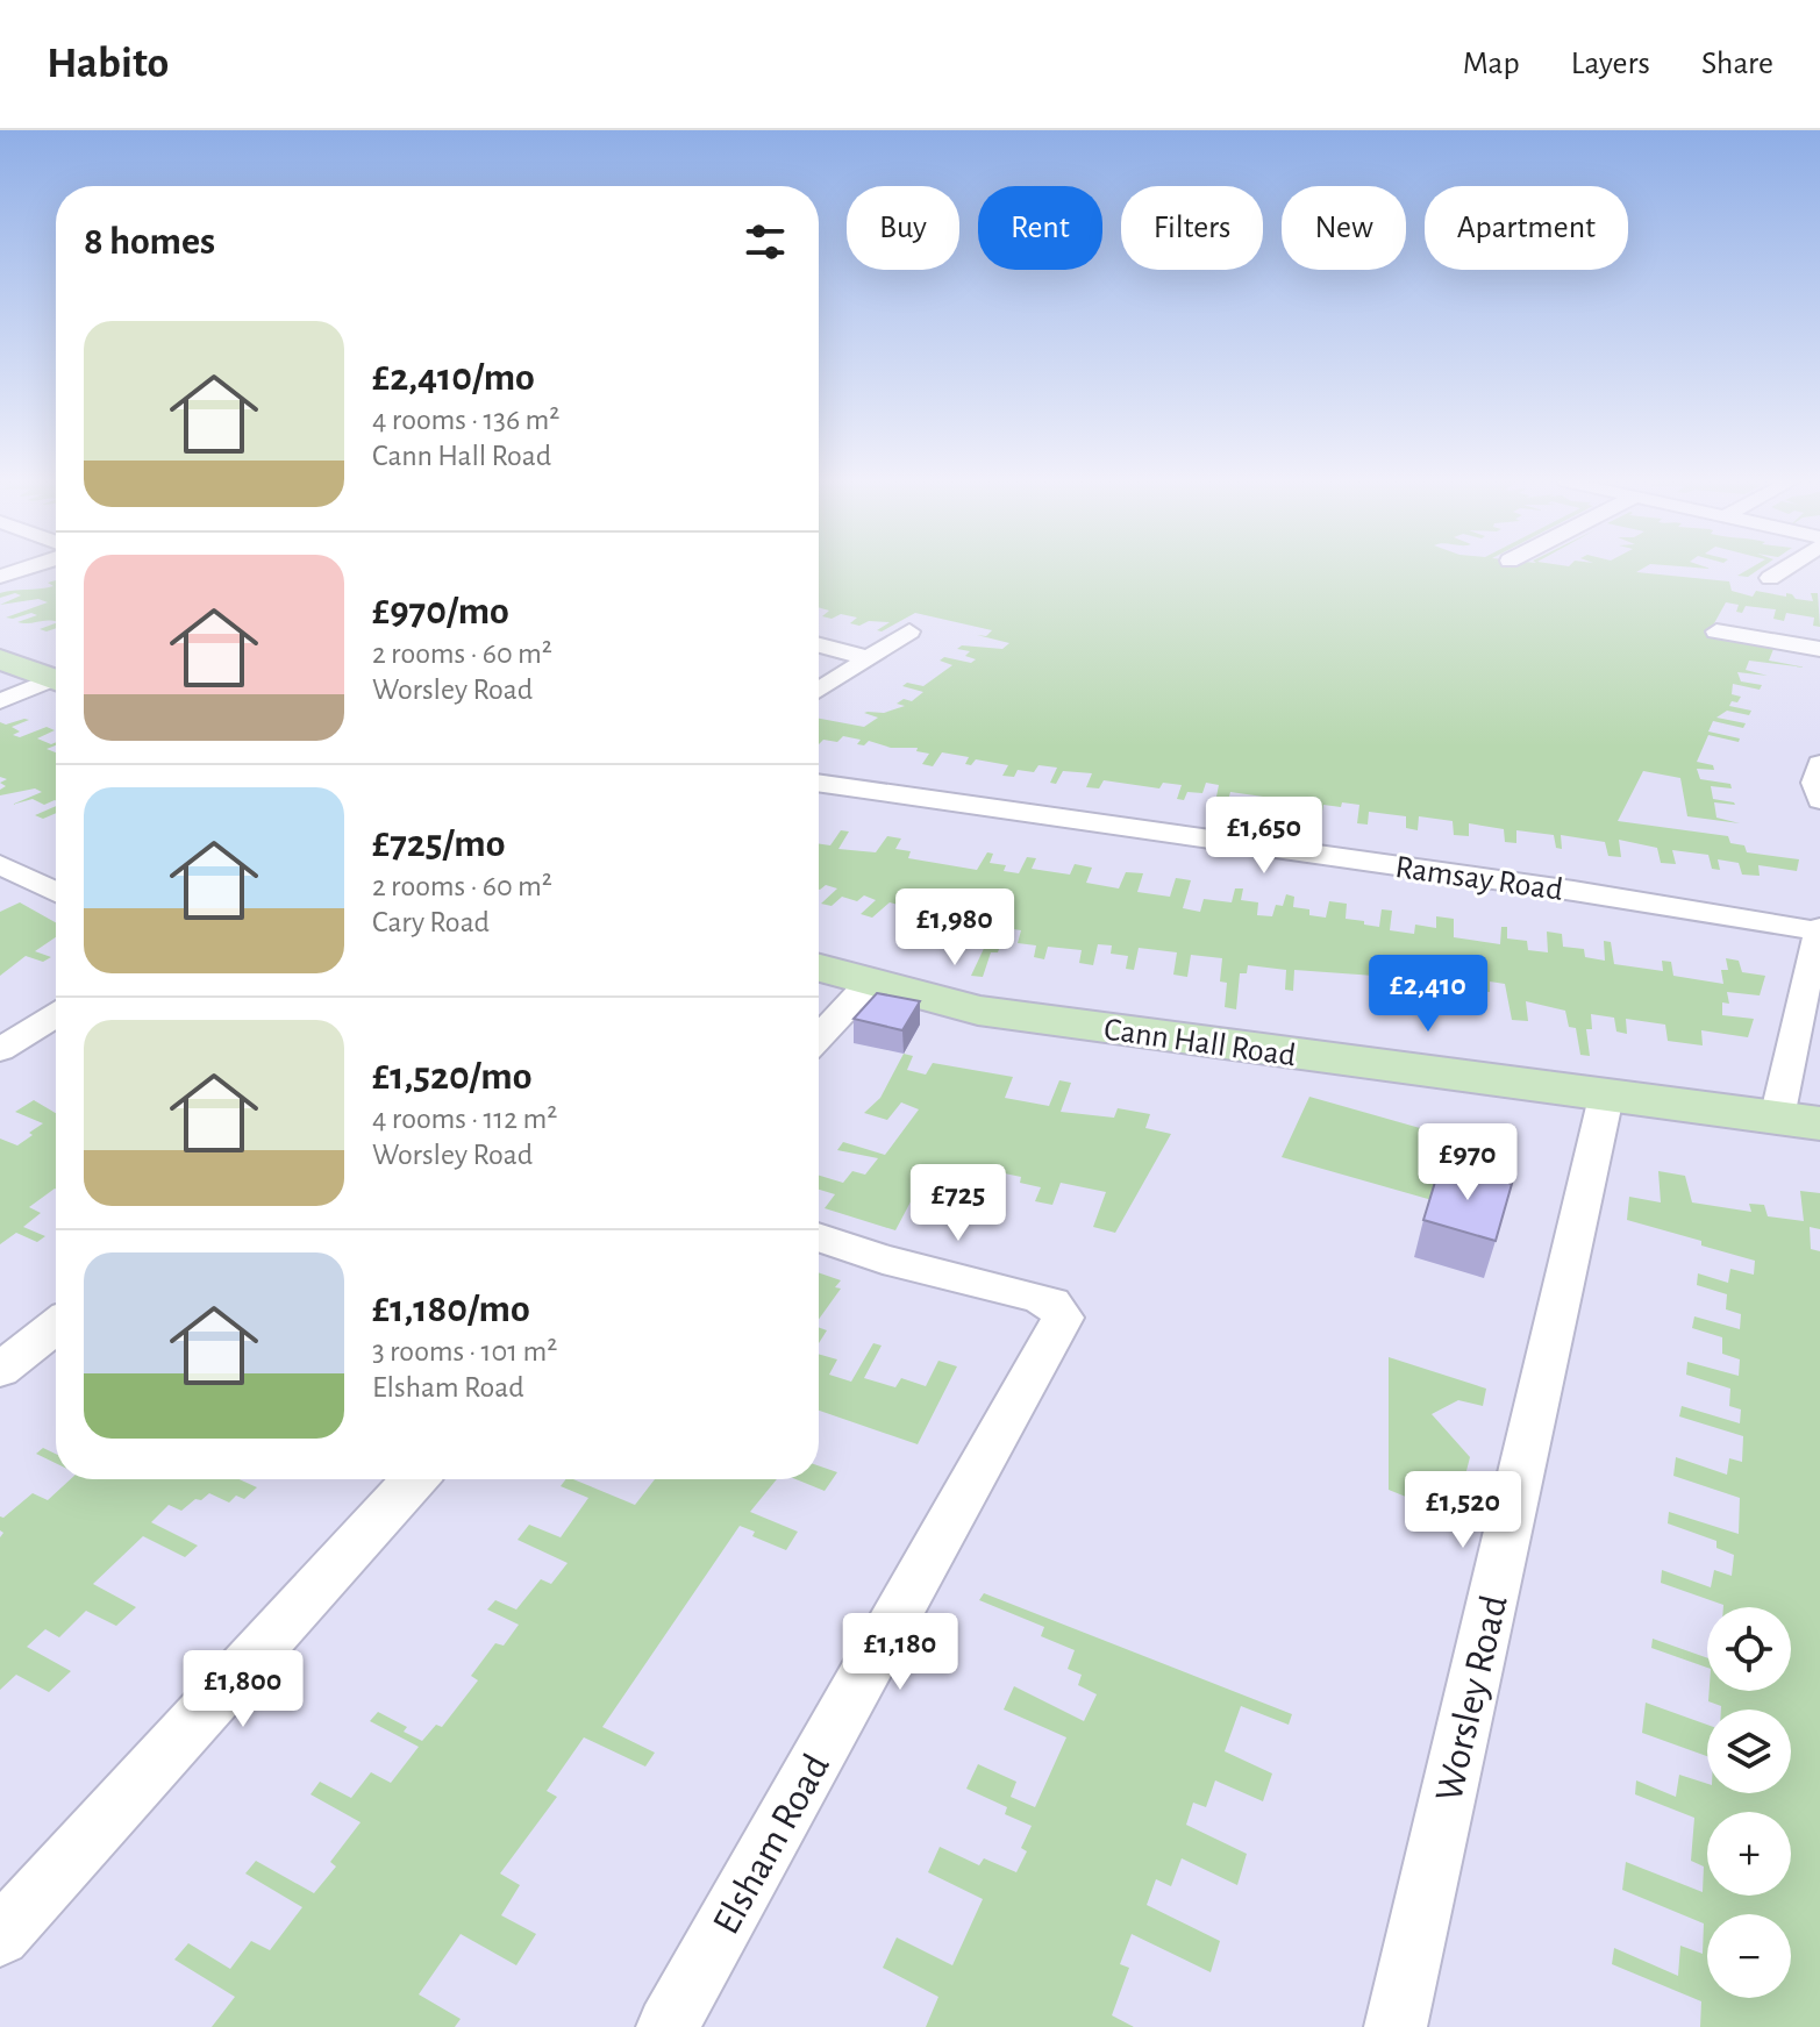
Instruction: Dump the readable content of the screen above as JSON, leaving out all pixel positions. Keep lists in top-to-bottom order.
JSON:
{
  "streets": {
    "street": [
      "Ramsay Road",
      "Cann Hall Road",
      "Worsley Road",
      "Elsham Road"
    ]
  },
  "crossings": [
    ["Cann Hall Road", "Worsley Road"]
  ],
  "page": {
    "header": "Habito",
    "nav": ["Map", "Layers", "Share"],
    "chip": [
      "Buy",
      "Rent",
      "Filters",
      "New",
      "Apartment"
    ],
    "heading": "8 homes",
    "list": [
      {
        "name": "£2,410/mo",
        "note": "4 rooms · 136 m² · Cann Hall Road"
      },
      {
        "name": "£970/mo",
        "note": "2 rooms · 60 m² · Worsley Road"
      },
      {
        "name": "£725/mo",
        "note": "2 rooms · 60 m² · Cary Road"
      },
      {
        "name": "£1,520/mo",
        "note": "4 rooms · 112 m² · Worsley Road"
      },
      {
        "name": "£1,180/mo",
        "note": "3 rooms · 101 m² · Elsham Road"
      }
    ],
    "price": [
      "£1,650",
      "£1,980",
      "£2,410",
      "£970",
      "£725",
      "£1,520",
      "£1,180",
      "£1,800"
    ],
    "map_buttons": ["+", "−"]
  }
}
